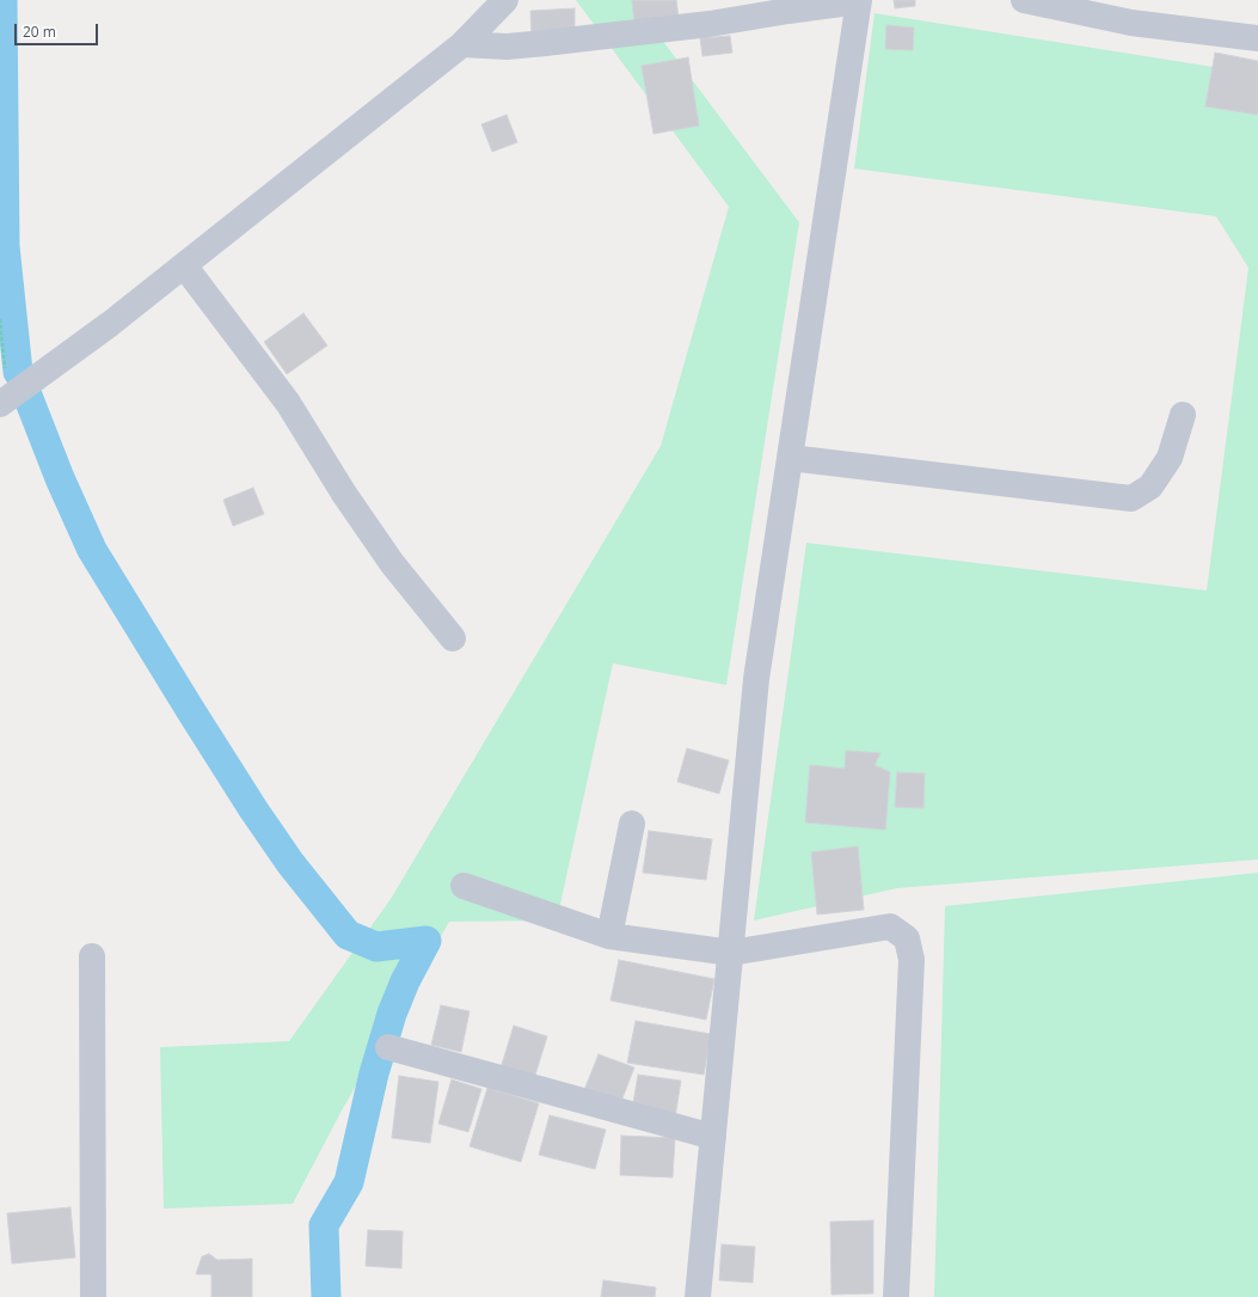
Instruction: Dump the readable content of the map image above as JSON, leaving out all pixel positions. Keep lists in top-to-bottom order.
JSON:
{
  "scale_bar": "20 m"
}
